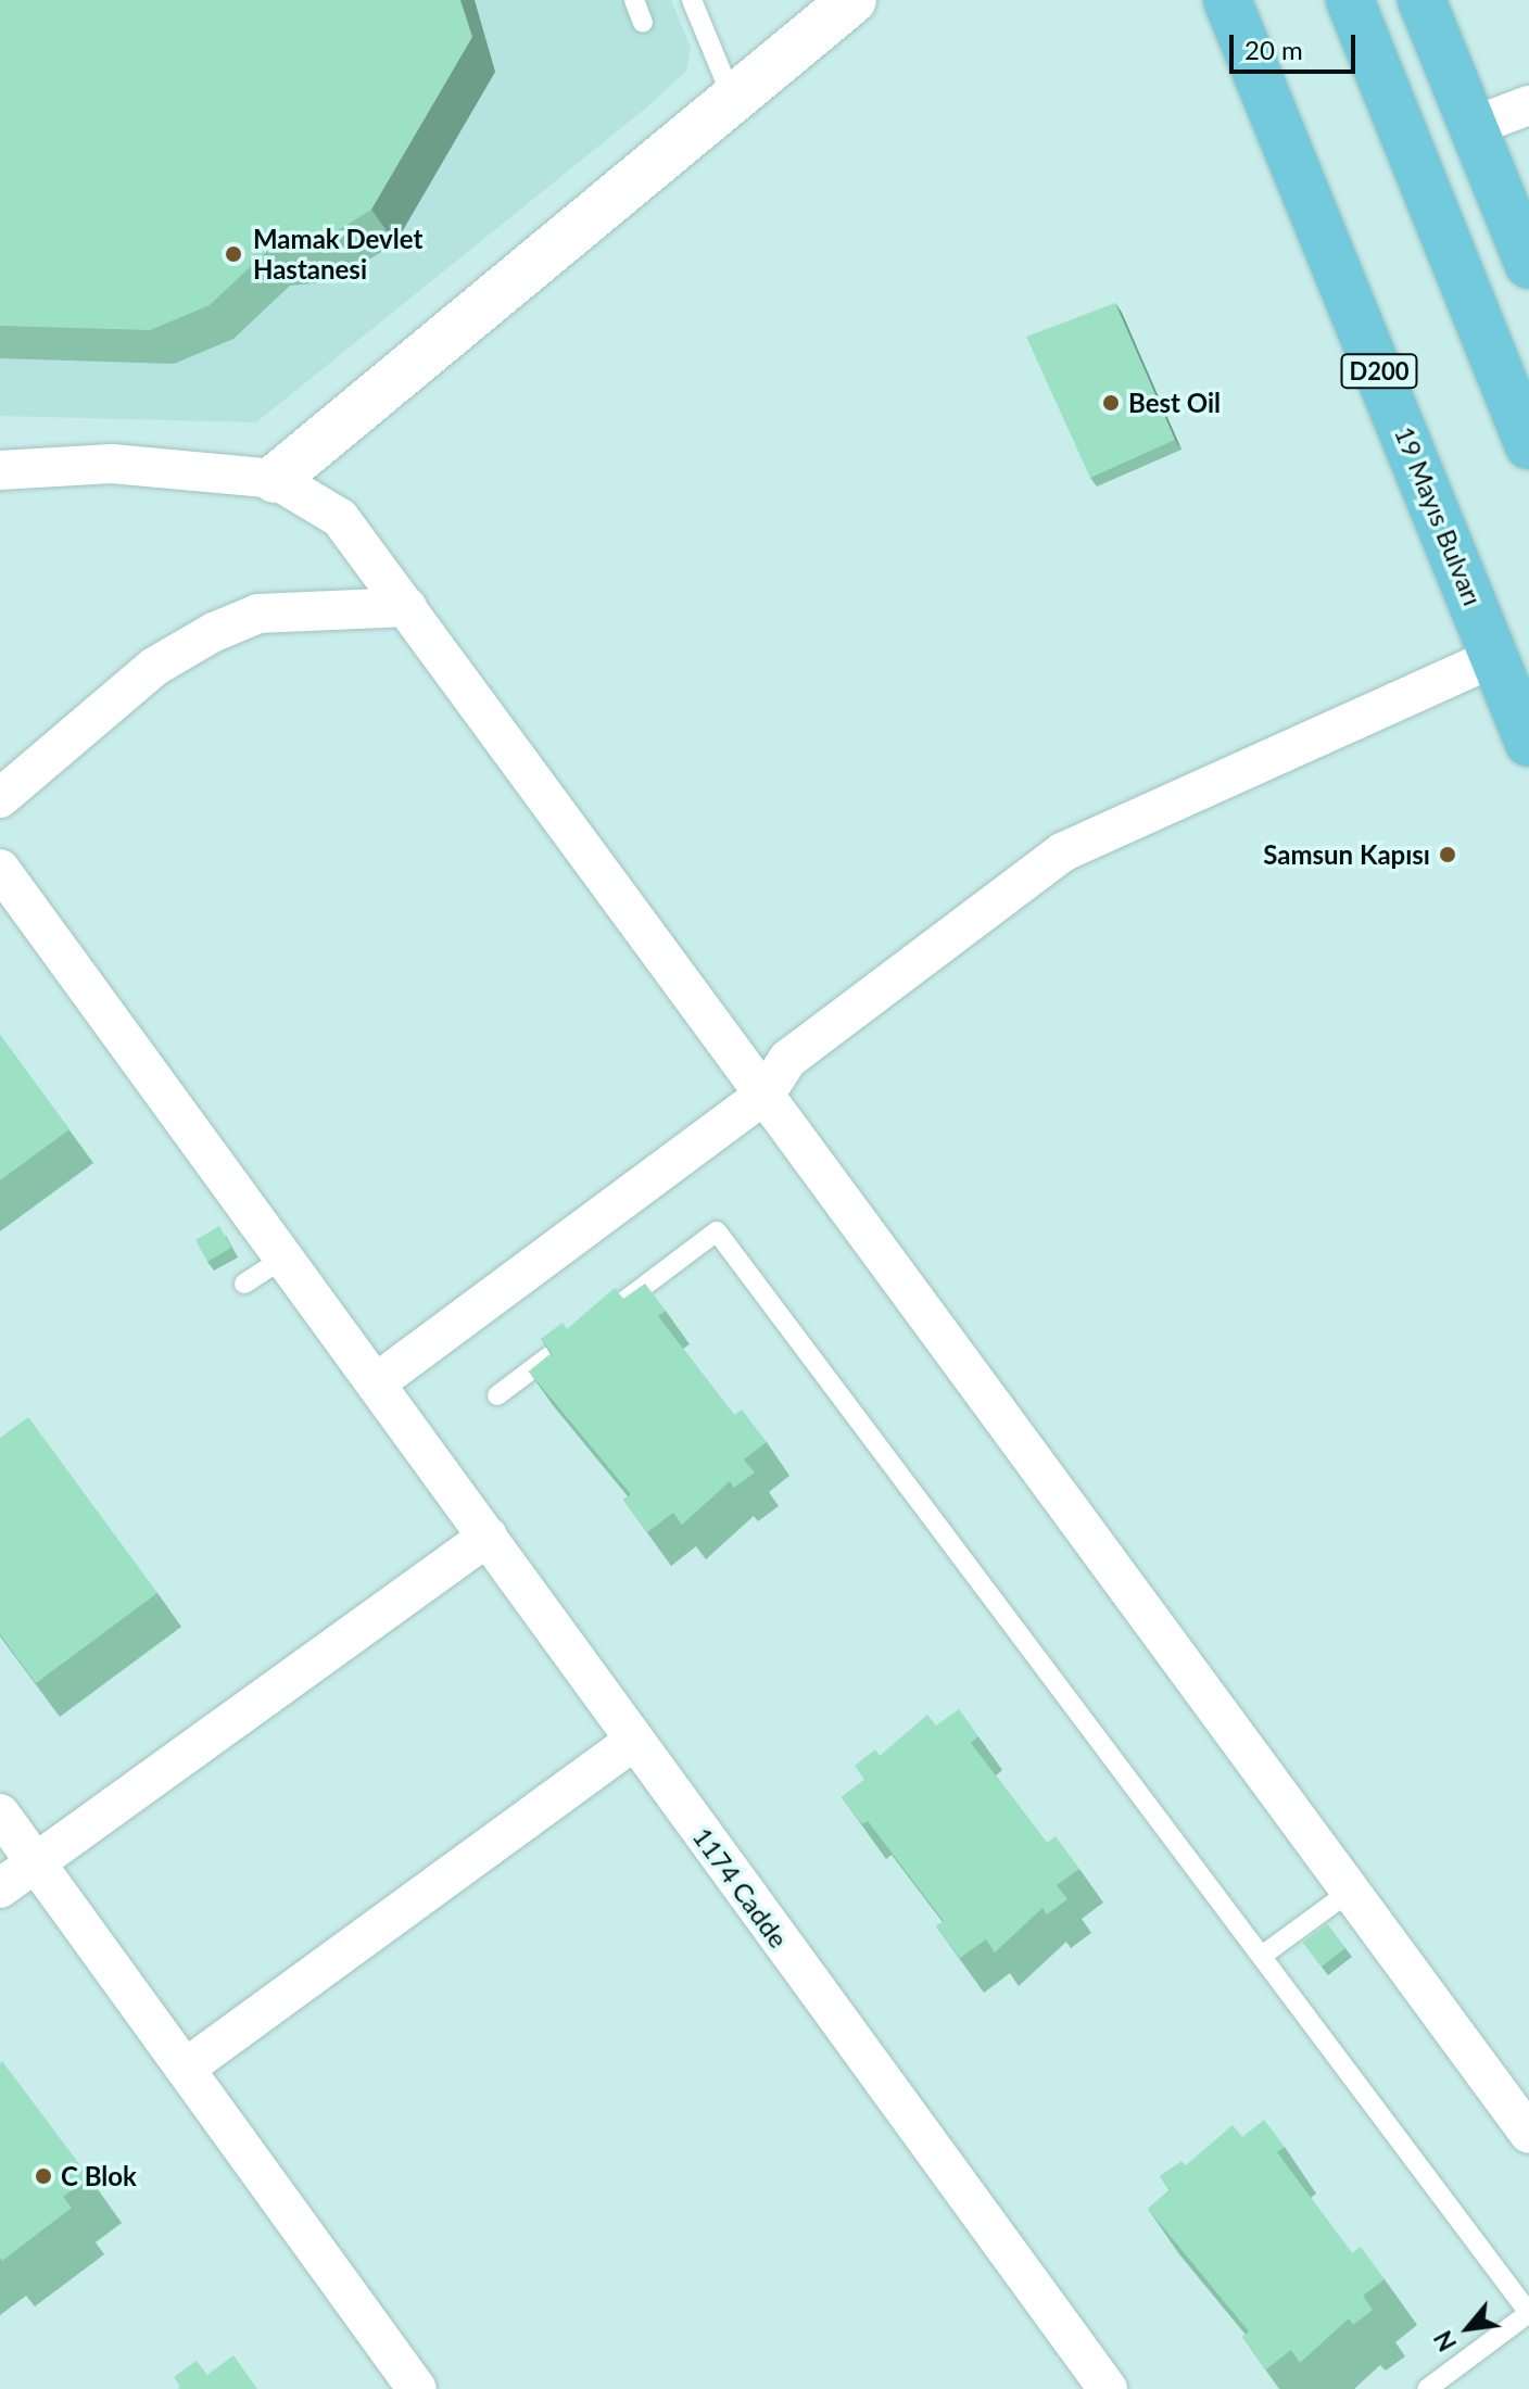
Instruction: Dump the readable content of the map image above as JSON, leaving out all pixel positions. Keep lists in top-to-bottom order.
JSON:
{
  "streets": {
    "highway": ["D200", "19 Mayıs Bulvarı"],
    "street": ["1174 Cadde"]
  },
  "places": [
    "Mamak Devlet Hastanesi",
    "Best Oil",
    "Samsun Kapısı",
    "C Blok"
  ],
  "scale_bar": "20 m",
  "north": "bottom left"
}
